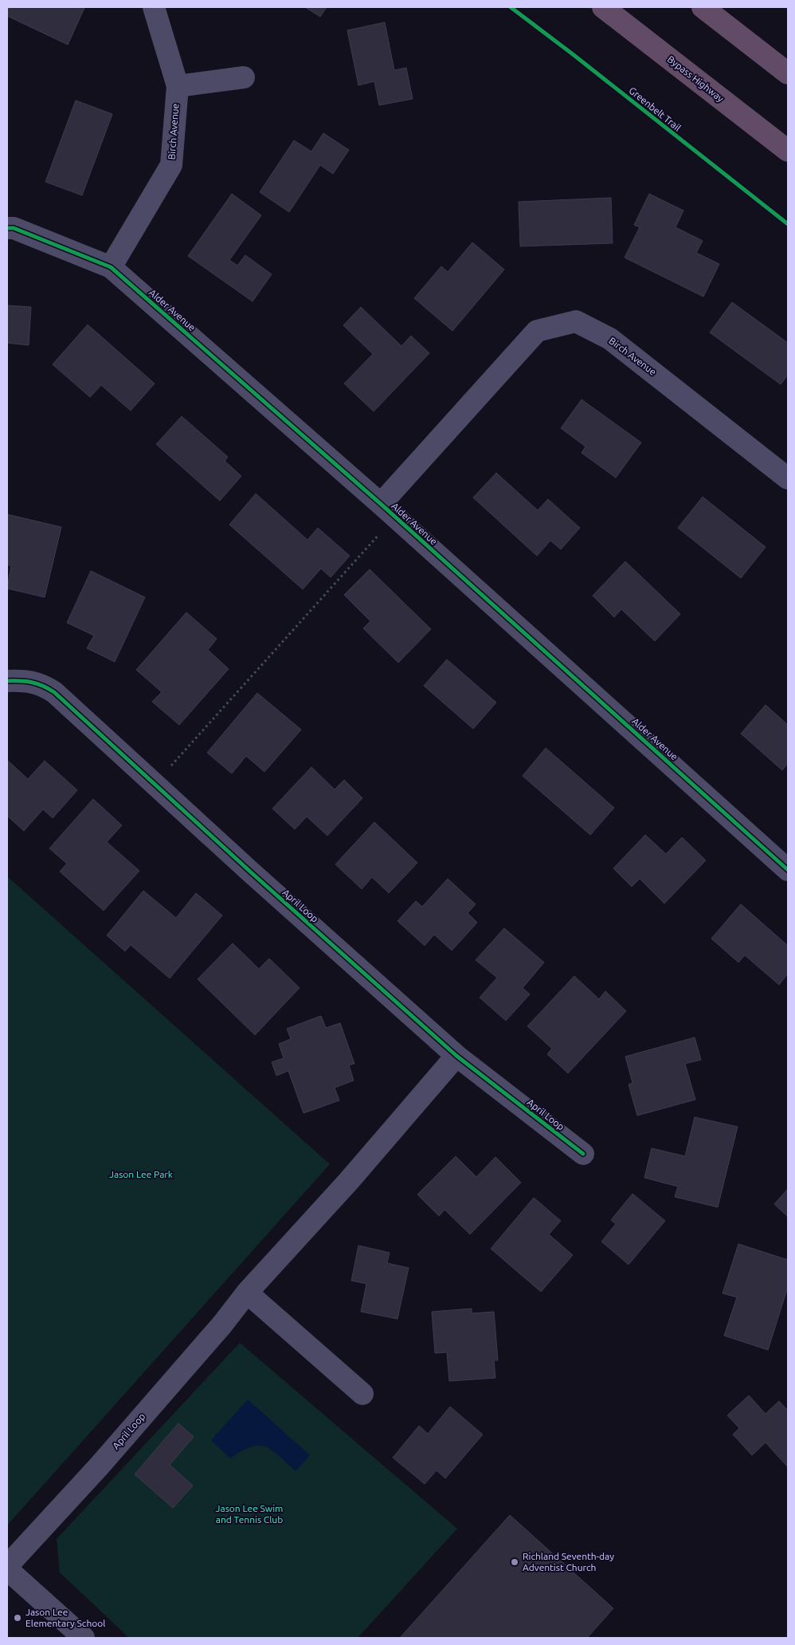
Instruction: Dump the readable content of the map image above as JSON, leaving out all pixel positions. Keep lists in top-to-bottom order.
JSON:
{
  "streets": {
    "highway": ["Bypass Highway"],
    "street": ["Birch Avenue", "Alder Avenue", "April Loop"],
    "cycle path": ["Greenbelt Trail"]
  },
  "crossings": [
    ["Birch Avenue", "Alder Avenue"]
  ],
  "parks": ["Jason Lee Park", "Jason Lee Swim and Tennis Club"],
  "places": ["Richland Seventh-day Adventist Church", "Jason Lee Elementary School"]
}
